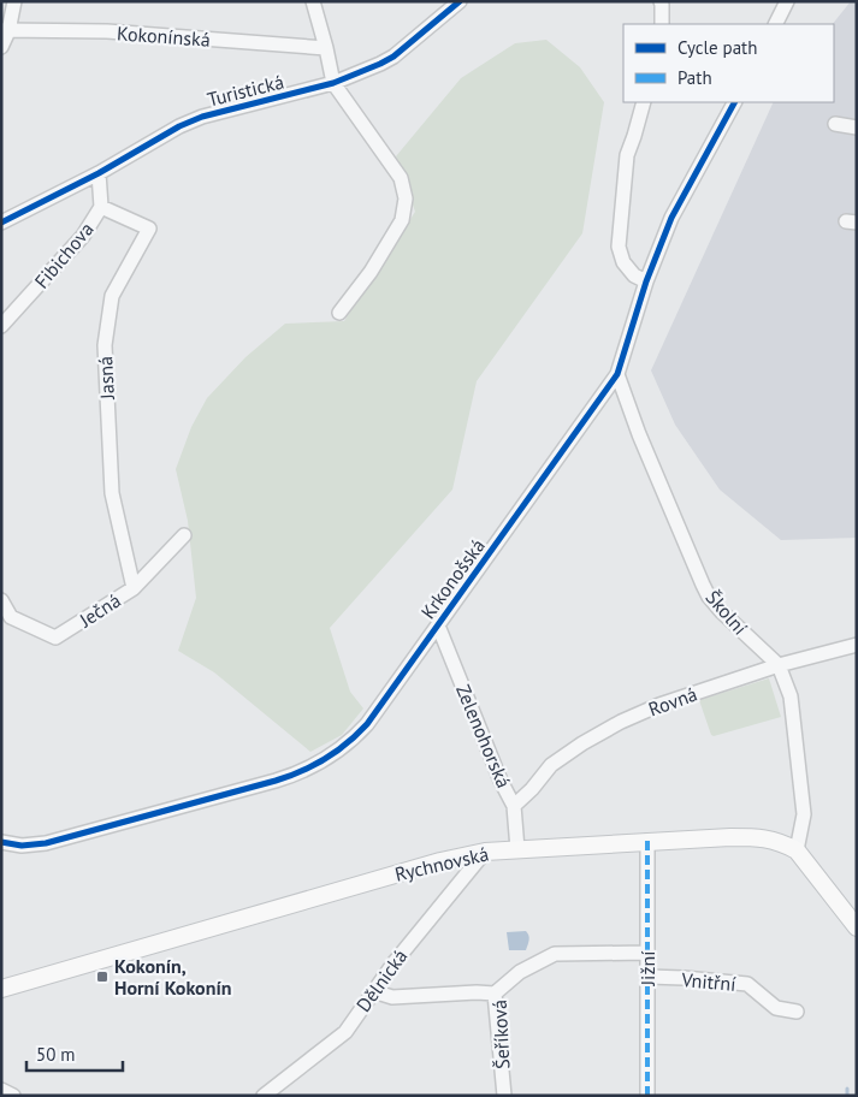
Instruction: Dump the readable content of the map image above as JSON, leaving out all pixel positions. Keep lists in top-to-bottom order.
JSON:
{
  "streets": {
    "main road": ["Rychnovská"],
    "street": [
      "Kokonínská",
      "Turistická",
      "Fibichova",
      "Jasná",
      "Krkonošská",
      "Ječná",
      "Školní",
      "Rovná",
      "Zelenohorská",
      "Jižní",
      "Dělnická",
      "Vnitřní",
      "Šeříková"
    ]
  },
  "crossings": [
    ["Turistická", "Fibichova"],
    ["Fibichova", "Jasná"],
    ["Jasná", "Ječná"],
    ["Krkonošská", "Školní"],
    ["Krkonošská", "Zelenohorská"],
    ["Školní", "Rovná"],
    ["Školní", "Rychnovská"],
    ["Rovná", "Zelenohorská"],
    ["Zelenohorská", "Rychnovská"],
    ["Rychnovská", "Jižní"],
    ["Rychnovská", "Dělnická"],
    ["Jižní", "Vnitřní"],
    ["Jižní", "Šeříková"]
  ],
  "places": {
    "transit": ["Kokonín, Horní Kokonín"]
  },
  "legend": ["Cycle path", "Path"],
  "scale_bar": "50 m"
}
